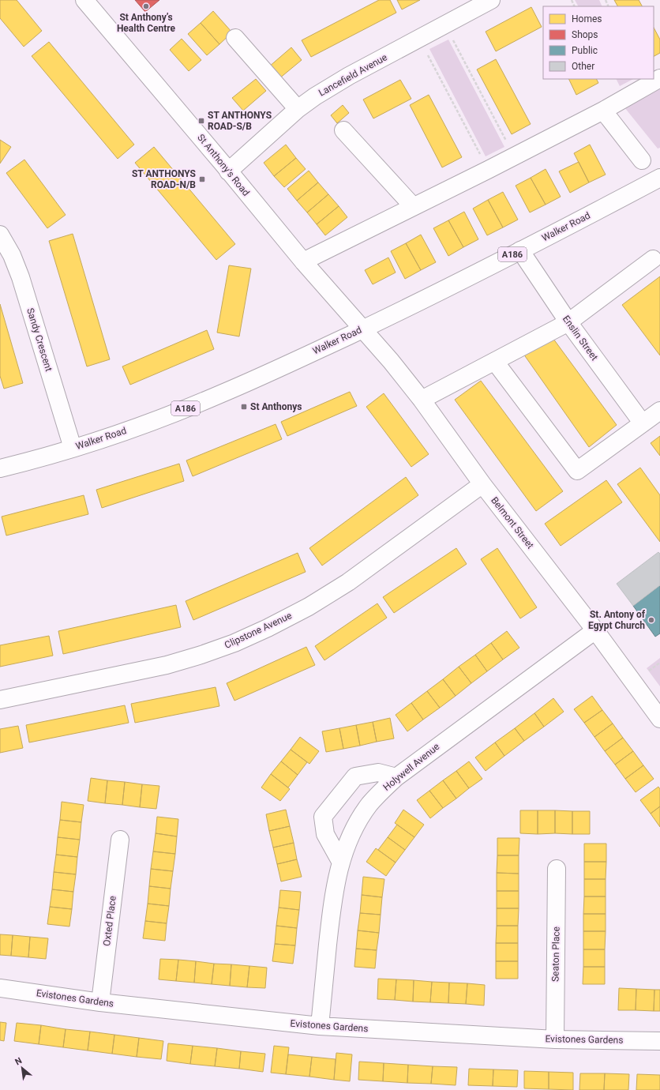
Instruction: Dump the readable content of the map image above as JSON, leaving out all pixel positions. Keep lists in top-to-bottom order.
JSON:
{
  "streets": {
    "street": [
      "Lancefield Avenue",
      "St Anthony's Road",
      "Walker Road",
      "A186",
      "Enslin Street",
      "Sandy Crescent",
      "Belmont Street",
      "Clipstone Avenue",
      "Holywell Avenue",
      "Oxted Place",
      "Seaton Place",
      "Evistones Gardens"
    ]
  },
  "crossings": [
    ["Lancefield Avenue", "St Anthony's Road"],
    ["St Anthony's Road", "Walker Road"],
    ["St Anthony's Road", "Belmont Street"],
    ["Walker Road", "Enslin Street"],
    ["Walker Road", "Sandy Crescent"],
    ["Walker Road", "Belmont Street"],
    ["Belmont Street", "Clipstone Avenue"],
    ["Belmont Street", "Holywell Avenue"],
    ["Holywell Avenue", "Evistones Gardens"],
    ["Oxted Place", "Evistones Gardens"],
    ["Seaton Place", "Evistones Gardens"]
  ],
  "places": {
    "other": ["St Anthony’s Health Centre", "St. Antony of Egypt Church"],
    "transit": ["ST ANTHONYS ROAD-S/B", "ST ANTHONYS ROAD-N/B", "St Anthonys"]
  },
  "legend": [
    "Homes",
    "Shops",
    "Public",
    "Other"
  ],
  "north": "top left"
}
